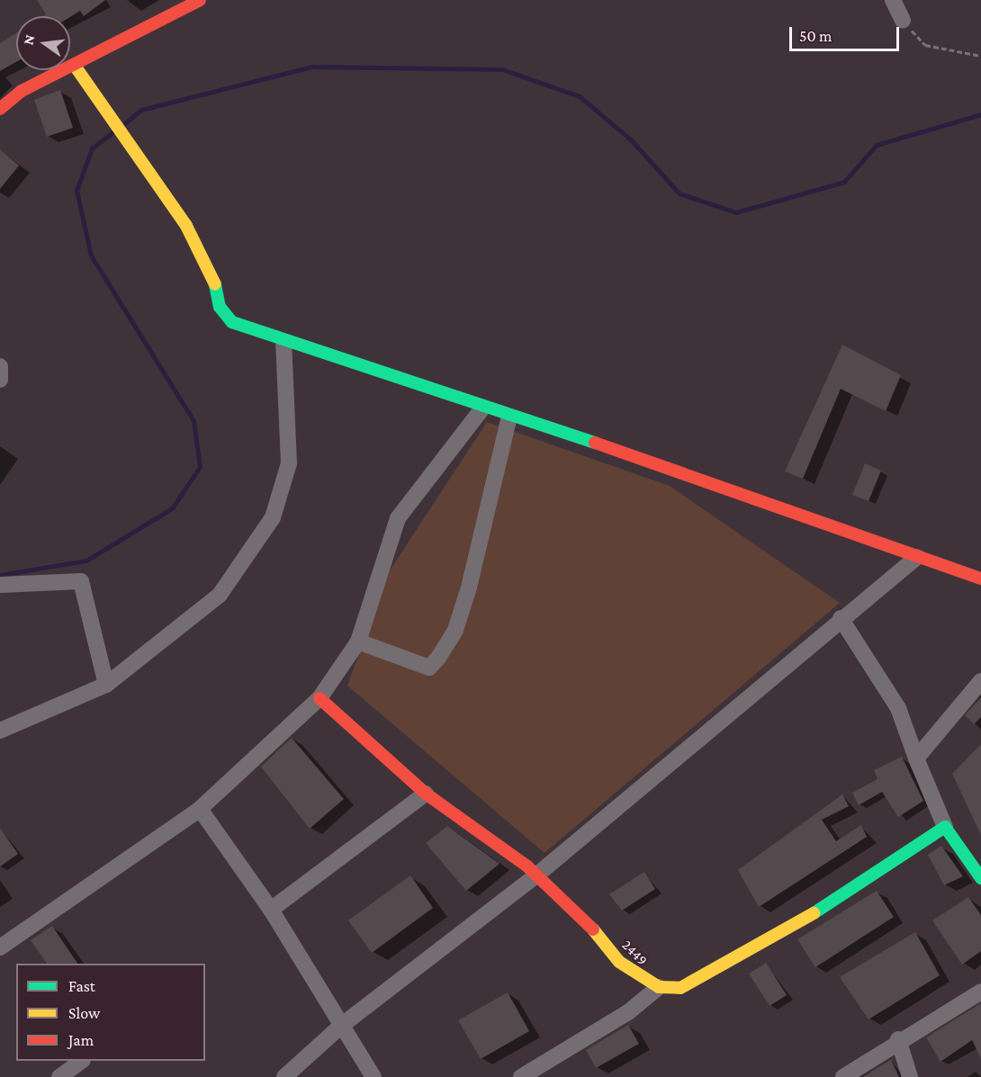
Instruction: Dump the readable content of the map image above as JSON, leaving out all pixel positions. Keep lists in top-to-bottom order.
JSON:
{
  "streets": {
    "street": ["2449"]
  },
  "legend": ["Fast", "Slow", "Jam"],
  "scale_bar": "50 m",
  "north": "left"
}
